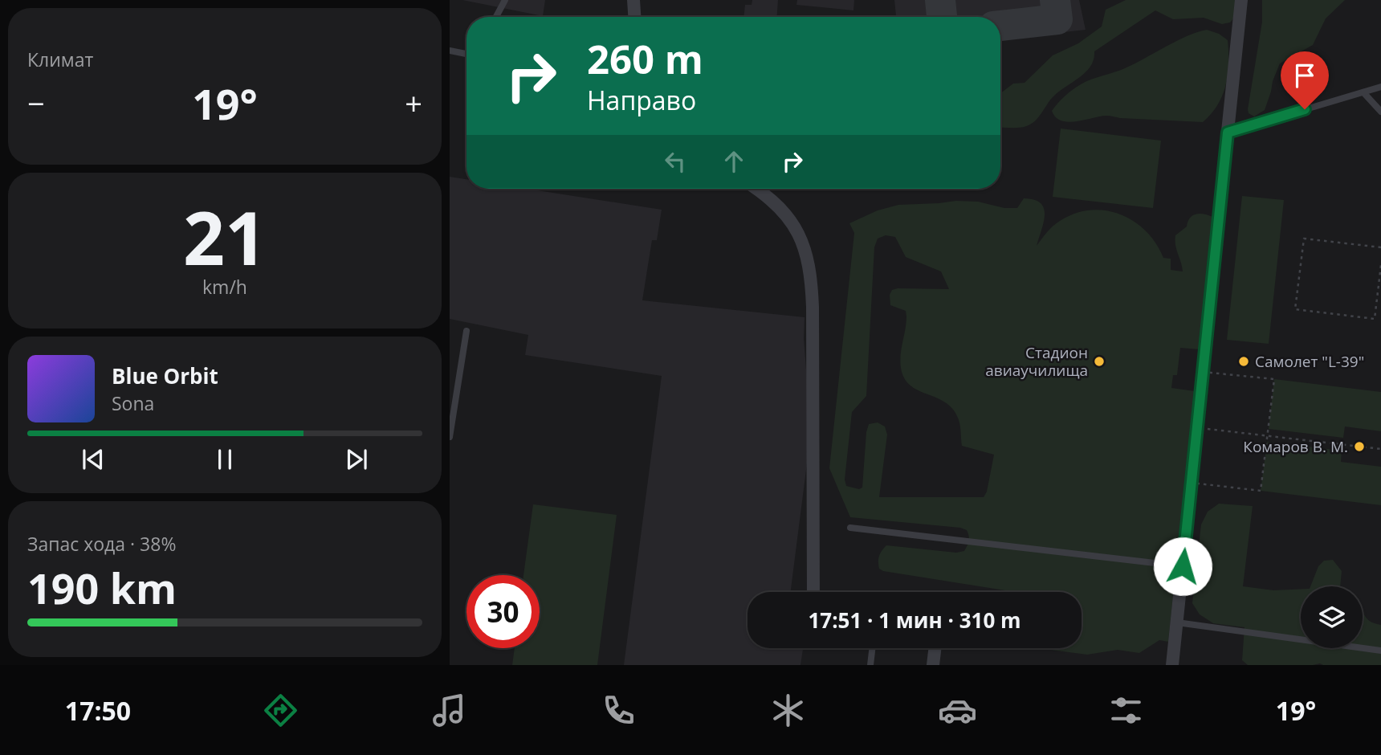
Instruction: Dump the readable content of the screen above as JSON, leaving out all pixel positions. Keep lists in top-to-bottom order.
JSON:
{
  "places": ["Стадион авиаучилища", "Самолет \"L-39\"", "Комаров В. М."],
  "page": {
    "tile": [
      "Климат",
      ["21", "km/h"],
      ["Запас хода · 38%", "190 km"]
    ],
    "turn": ["260 m", "Направо"],
    "heat": ["−", "19°", "+"],
    "song": ["Blue Orbit", "Sona"],
    "limit": "30",
    "trip": "17:51 · 1 мин · 310 m",
    "tabs": ["17:50", "19°"]
  }
}
